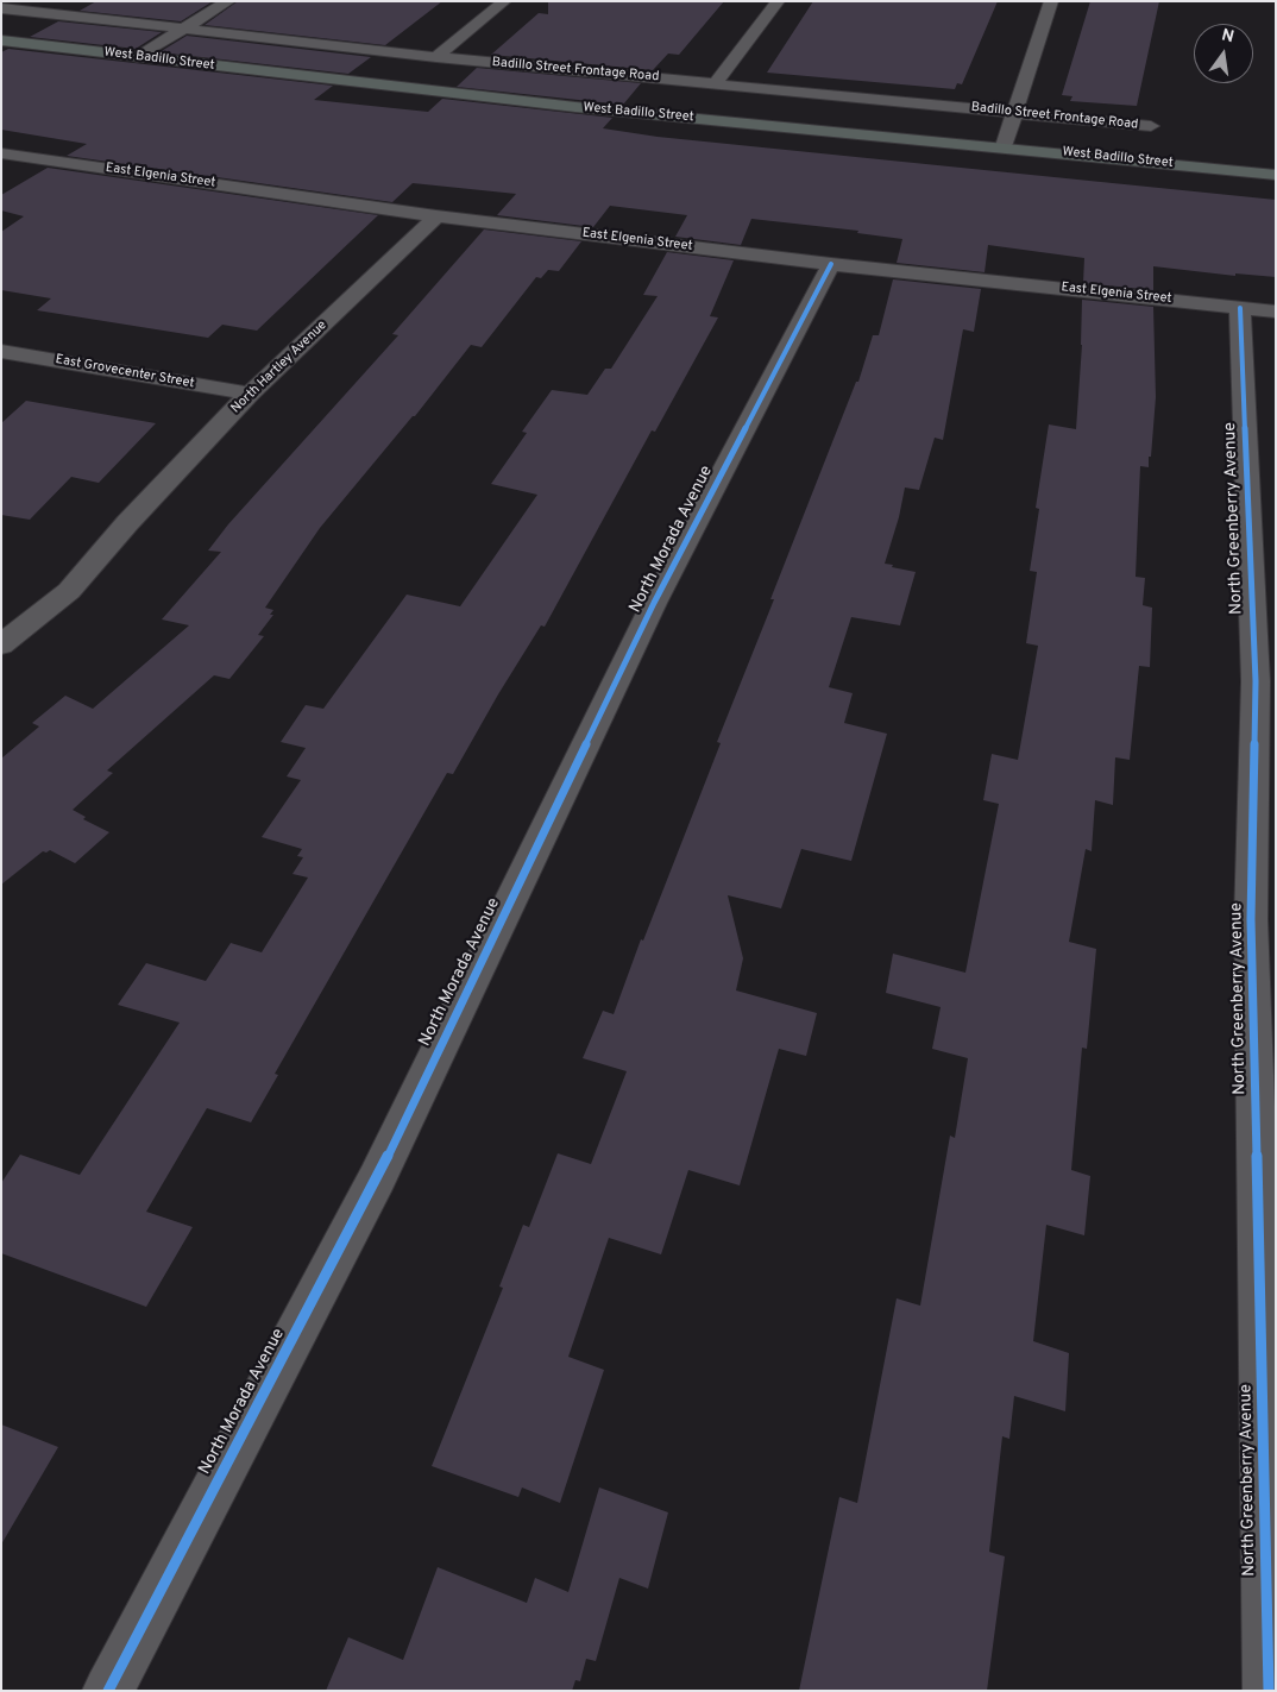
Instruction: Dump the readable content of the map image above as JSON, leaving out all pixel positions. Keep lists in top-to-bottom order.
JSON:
{
  "streets": {
    "main road": ["West Badillo Street"],
    "street": [
      "Badillo Street Frontage Road",
      "East Elgenia Street",
      "North Hartley Avenue",
      "East Grovecenter Street",
      "North Greenberry Avenue",
      "North Morada Avenue"
    ]
  },
  "crossings": [
    ["East Elgenia Street", "North Hartley Avenue"],
    ["East Elgenia Street", "North Greenberry Avenue"],
    ["East Elgenia Street", "North Morada Avenue"],
    ["North Hartley Avenue", "East Grovecenter Street"]
  ],
  "north": "top"
}
